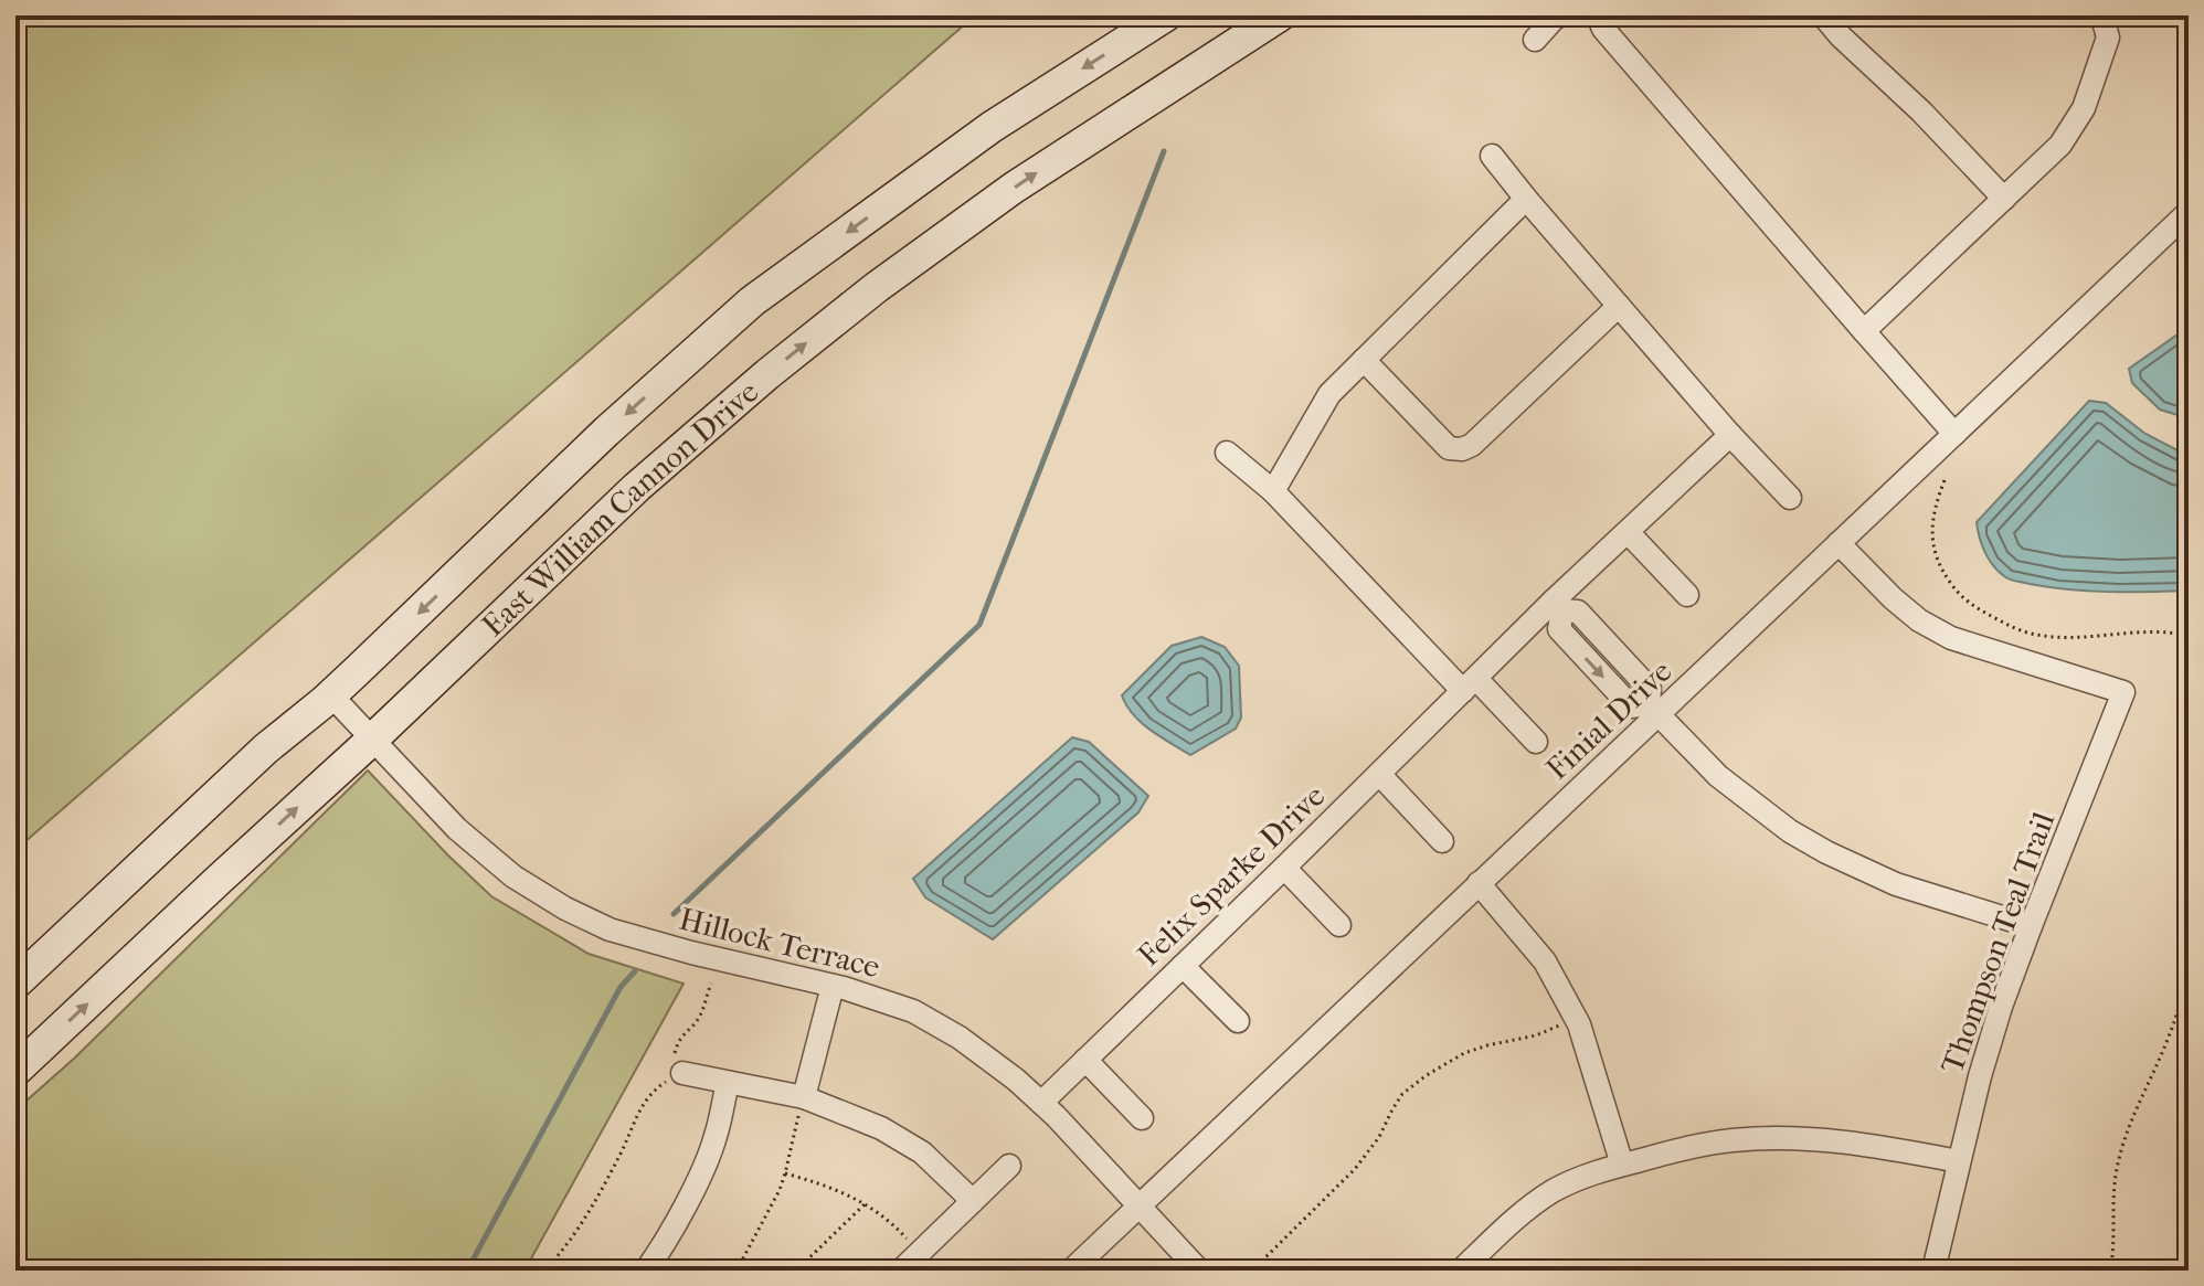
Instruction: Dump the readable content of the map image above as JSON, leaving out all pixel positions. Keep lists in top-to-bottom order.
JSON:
{
  "streets": {
    "street": [
      "East William Cannon Drive",
      "Finial Drive",
      "Felix Sparke Drive",
      "Hillock Terrace",
      "Thompson Teal Trail"
    ]
  },
  "crossings": [
    ["East William Cannon Drive", "Hillock Terrace"],
    ["Finial Drive", "Hillock Terrace"],
    ["Finial Drive", "Thompson Teal Trail"],
    ["Felix Sparke Drive", "Hillock Terrace"]
  ]
}
